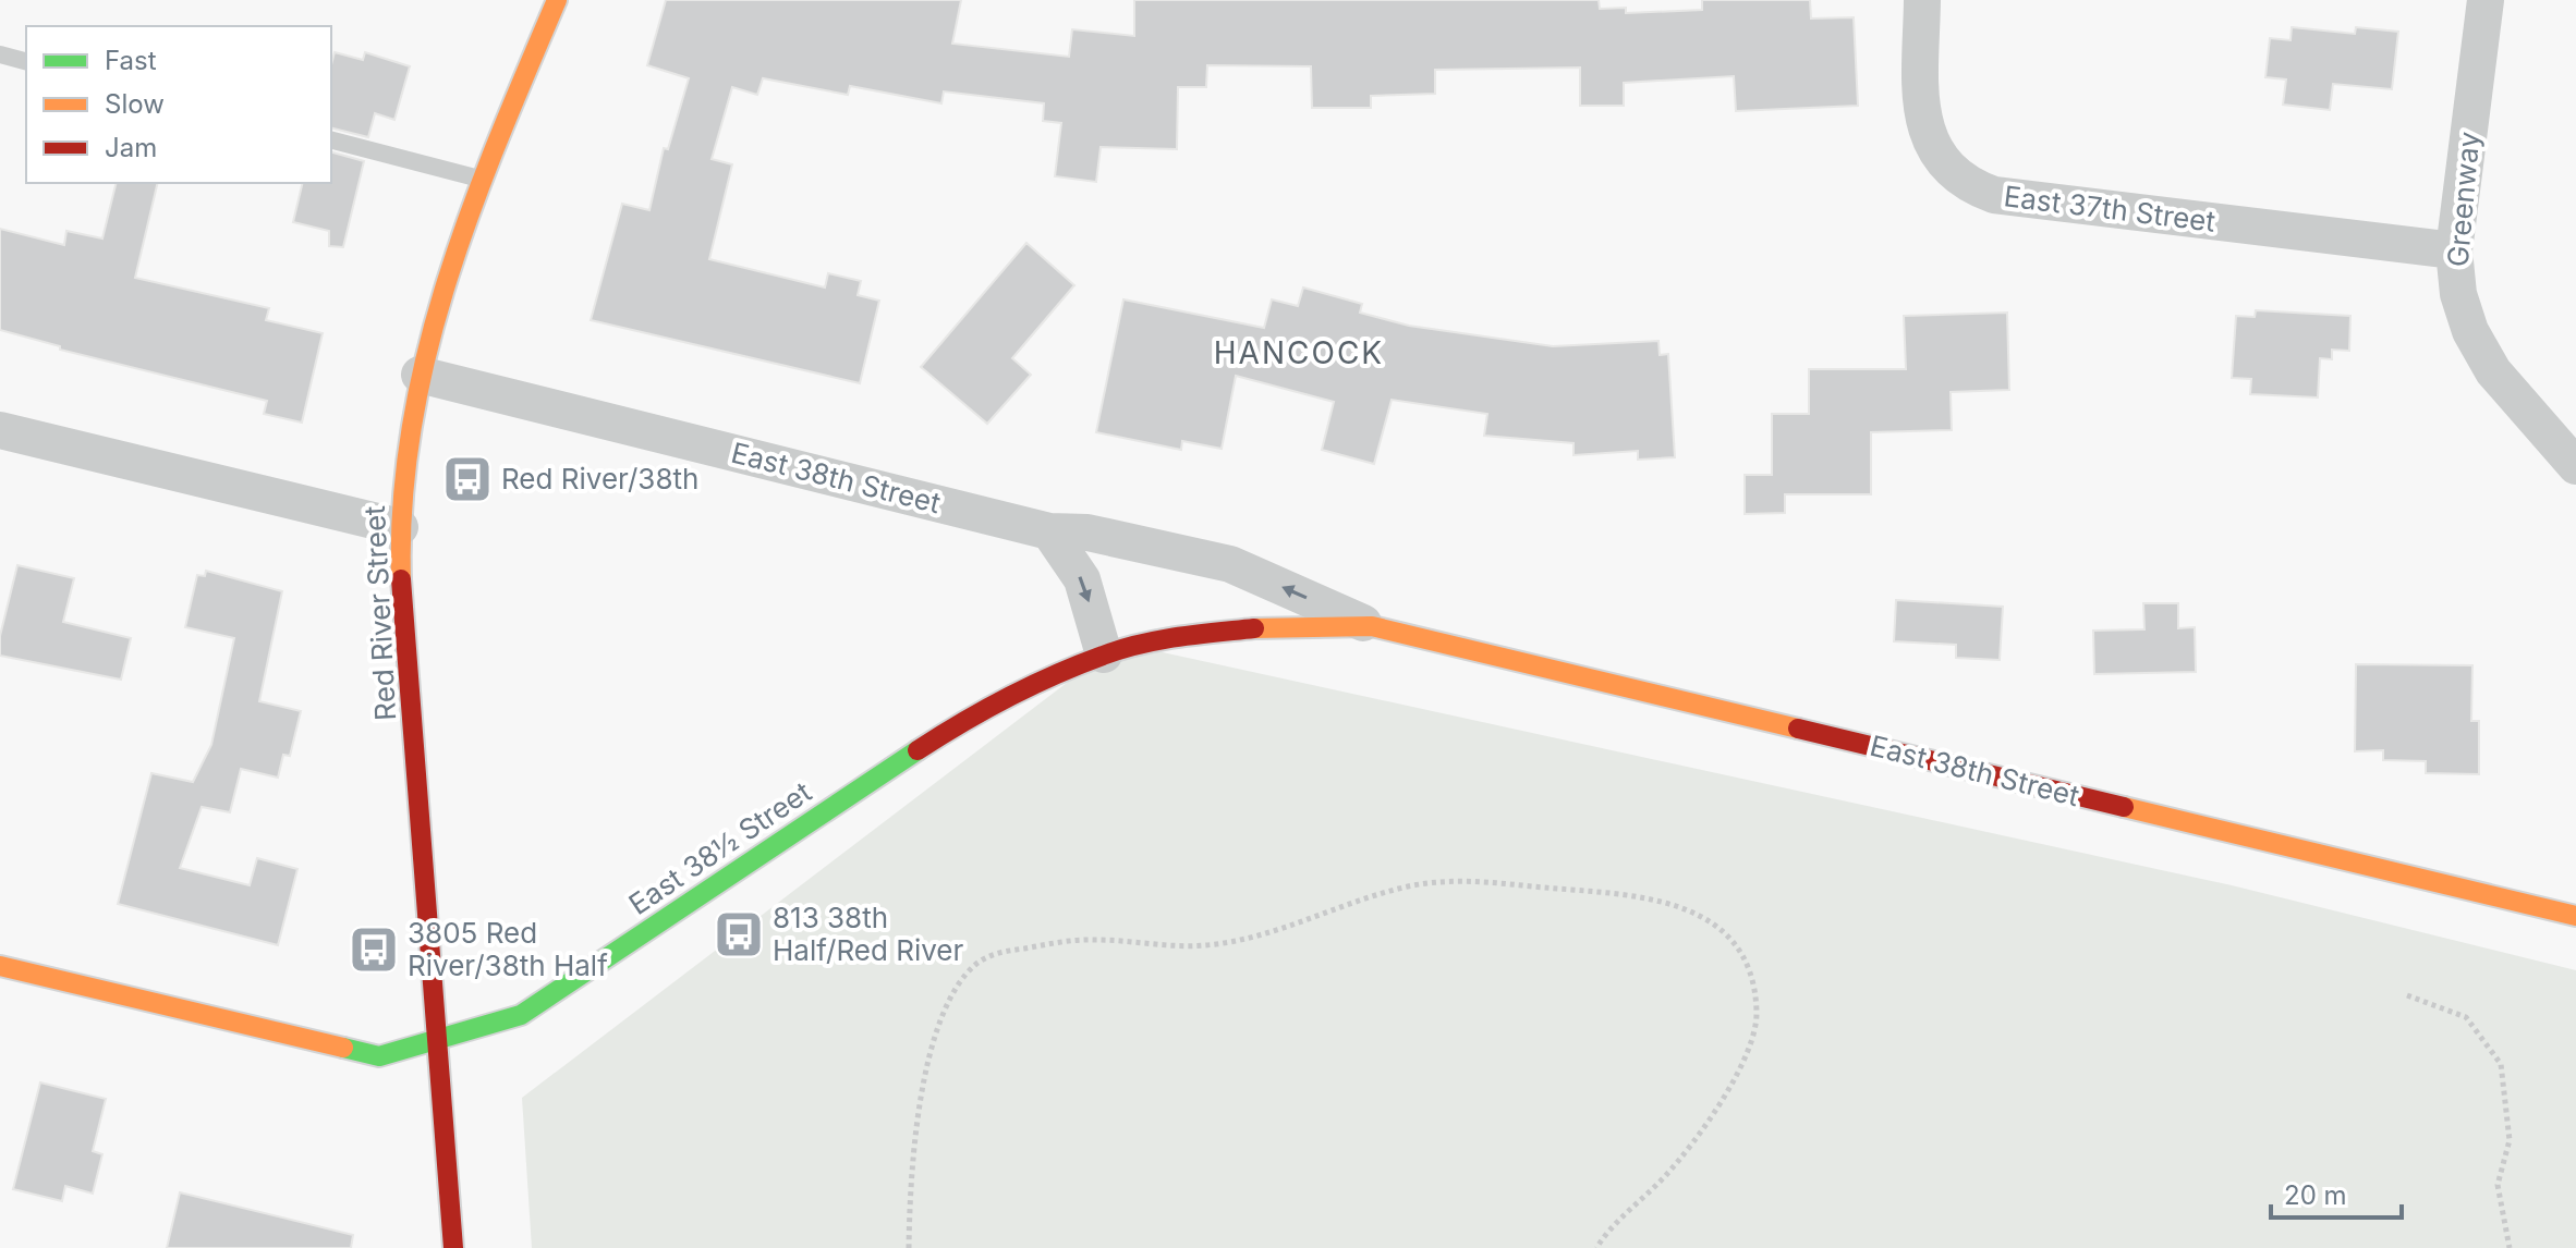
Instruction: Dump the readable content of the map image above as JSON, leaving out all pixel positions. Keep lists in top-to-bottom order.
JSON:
{
  "streets": {
    "street": [
      "Greenway",
      "East 37th Street",
      "East 38th Street",
      "Red River Street",
      "East 38½ Street"
    ]
  },
  "crossings": [
    ["Greenway", "East 37th Street"],
    ["East 38th Street", "Red River Street"],
    ["East 38th Street", "East 38½ Street"],
    ["Red River Street", "East 38½ Street"]
  ],
  "districts": ["HANCOCK"],
  "places": {
    "bus stop": ["Red River/38th", "813 38th Half/Red River", "3805 Red River/38th Half"]
  },
  "legend": ["Fast", "Slow", "Jam"],
  "scale_bar": "20 m"
}
